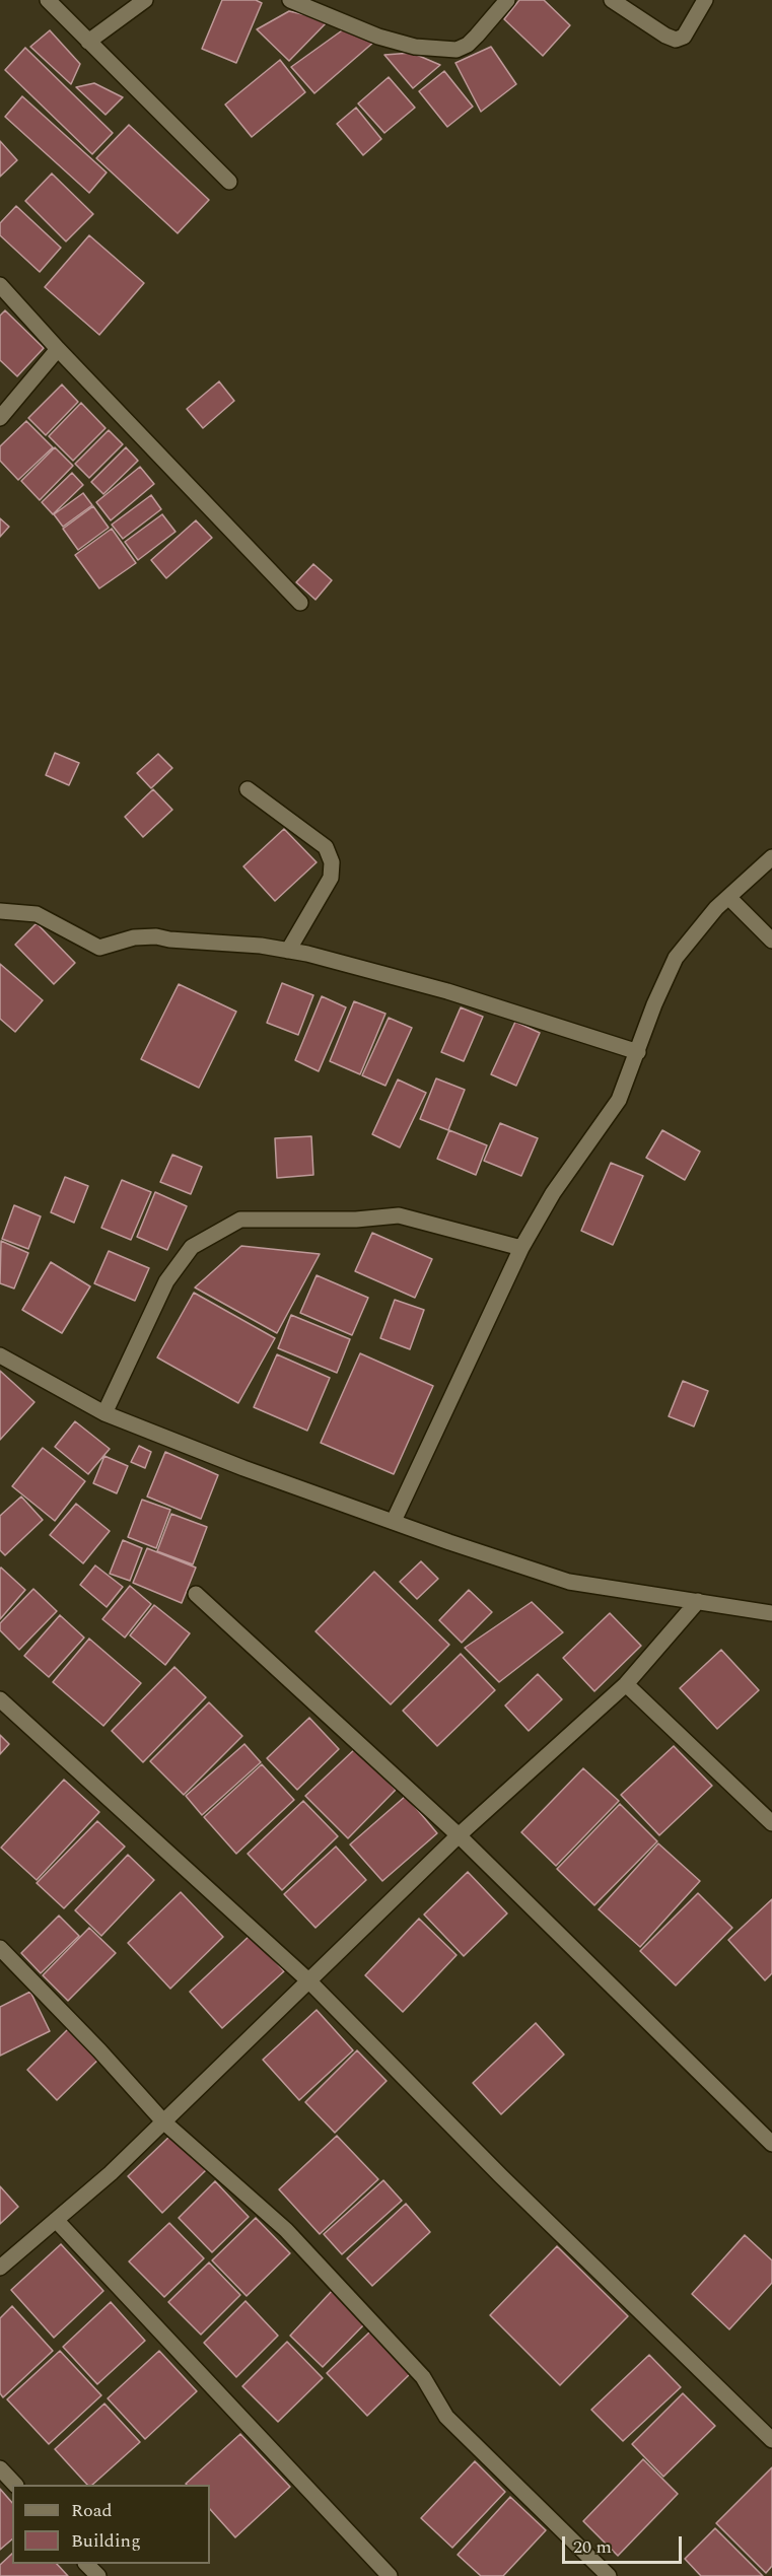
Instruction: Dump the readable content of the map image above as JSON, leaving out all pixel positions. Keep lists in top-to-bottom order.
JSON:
{
  "legend": ["Road", "Building"],
  "scale_bar": "20 m"
}
